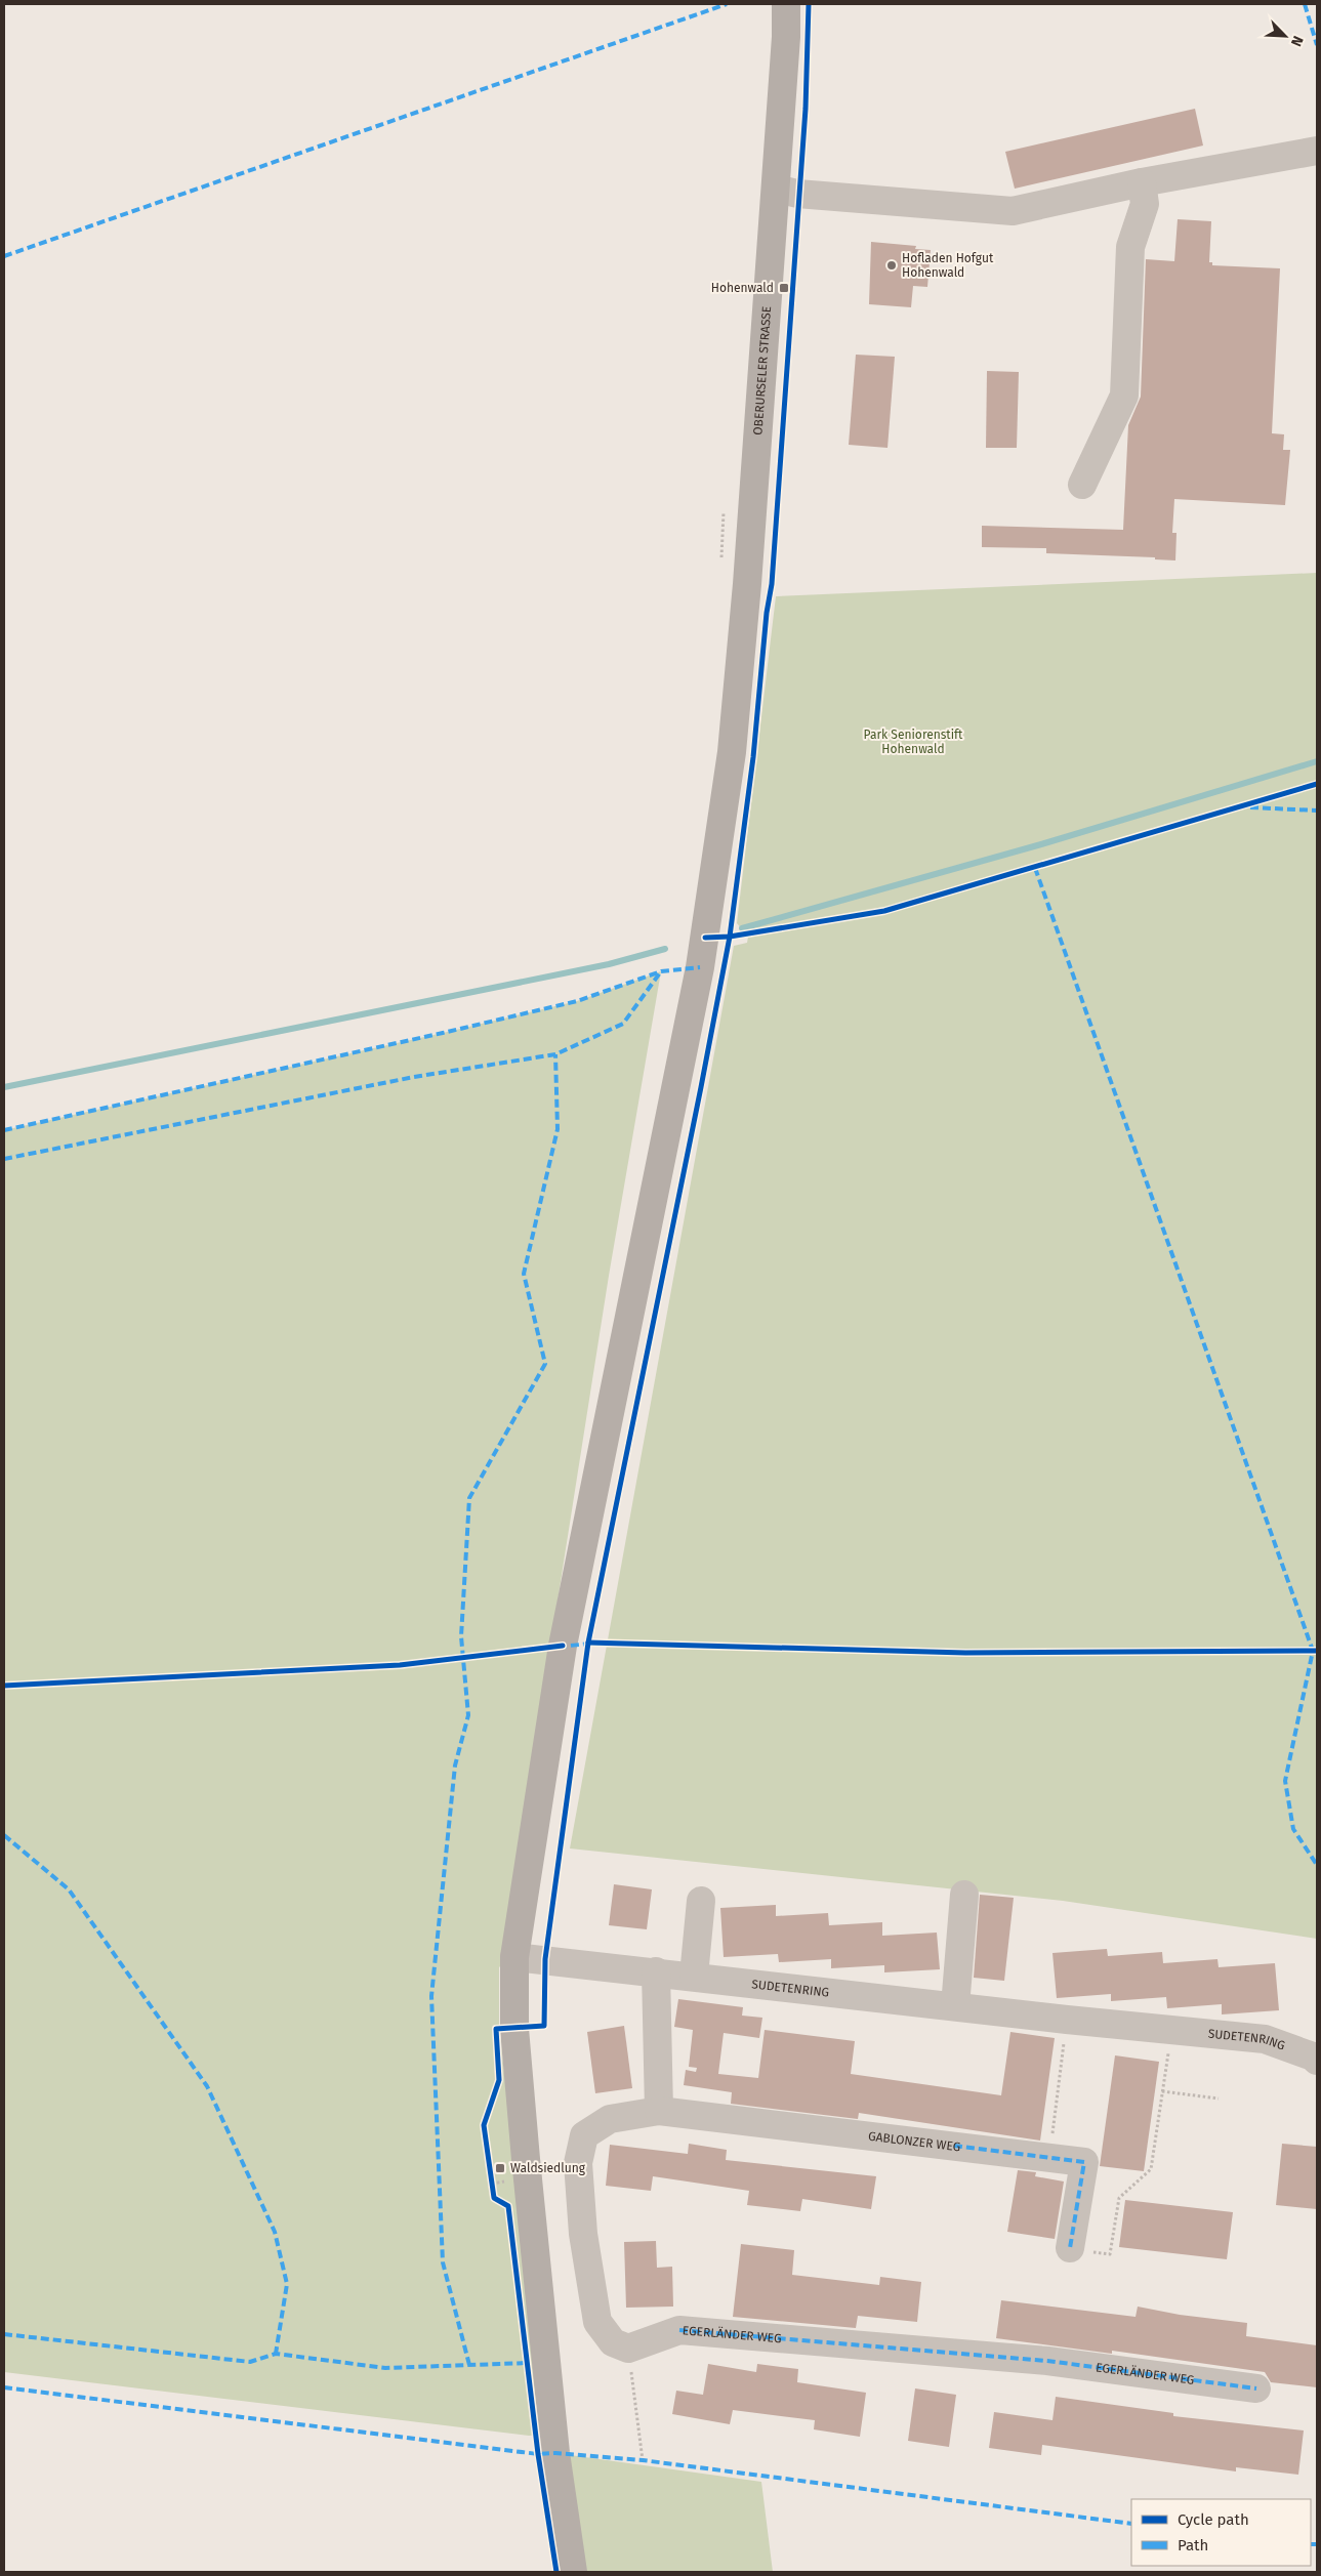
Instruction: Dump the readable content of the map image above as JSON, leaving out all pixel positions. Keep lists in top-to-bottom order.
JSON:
{
  "streets": {
    "main road": ["OBERURSELER STRASSE"],
    "street": ["SUDETENRING", "GABLONZER WEG", "EGERLÄNDER WEG"]
  },
  "crossings": [
    ["OBERURSELER STRASSE", "SUDETENRING"]
  ],
  "parks": ["Park Seniorenstift Hohenwald"],
  "places": {
    "other": ["Hofladen Hofgut Hohenwald"],
    "transit": ["Hohenwald", "Waldsiedlung"]
  },
  "legend": ["Cycle path", "Path"],
  "north": "bottom right"
}
